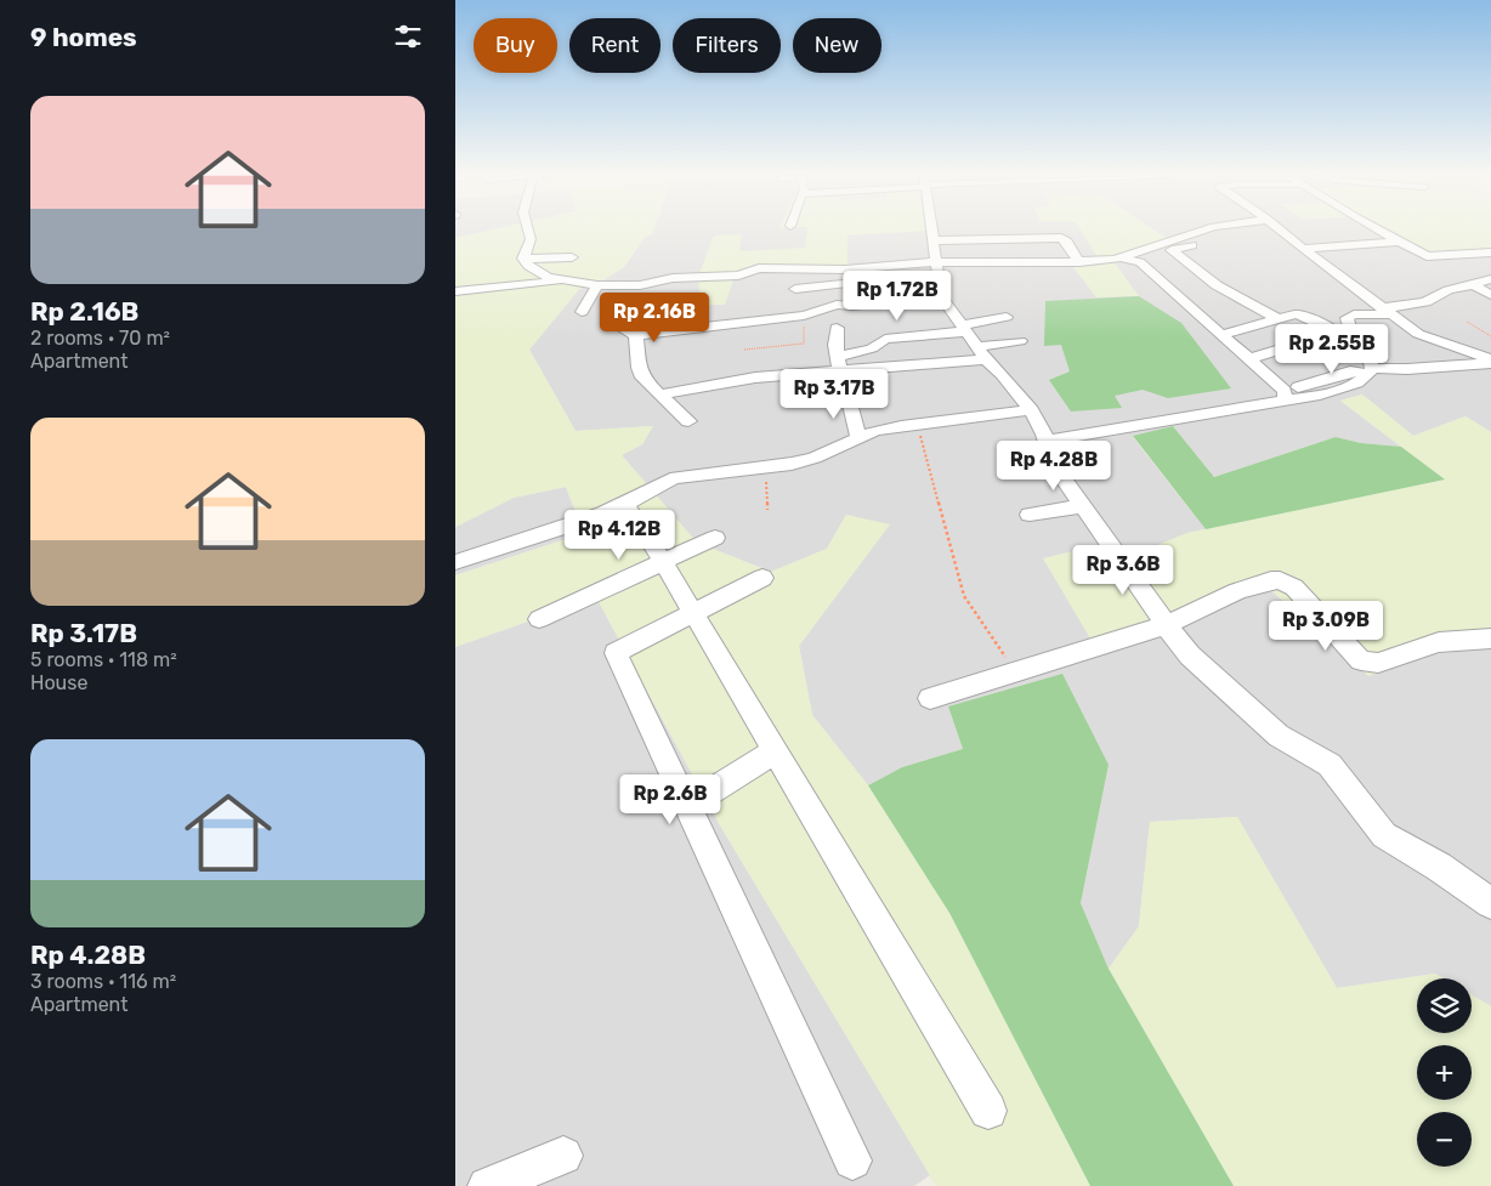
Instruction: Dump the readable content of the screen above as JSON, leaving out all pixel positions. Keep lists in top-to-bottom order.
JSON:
{
  "page": {
    "heading": "9 homes",
    "chip": [
      "Buy",
      "Rent",
      "Filters",
      "New"
    ],
    "list": [
      {
        "name": "Rp 2.16B",
        "note": "2 rooms · 70 m² · Apartment"
      },
      {
        "name": "Rp 3.17B",
        "note": "5 rooms · 118 m² · House"
      },
      {
        "name": "Rp 4.28B",
        "note": "3 rooms · 116 m² · Apartment"
      }
    ],
    "price": [
      "Rp 1.72B",
      "Rp 2.16B",
      "Rp 2.55B",
      "Rp 3.17B",
      "Rp 4.28B",
      "Rp 4.12B",
      "Rp 3.6B",
      "Rp 3.09B",
      "Rp 2.6B"
    ],
    "map_buttons": ["+", "−"]
  }
}
